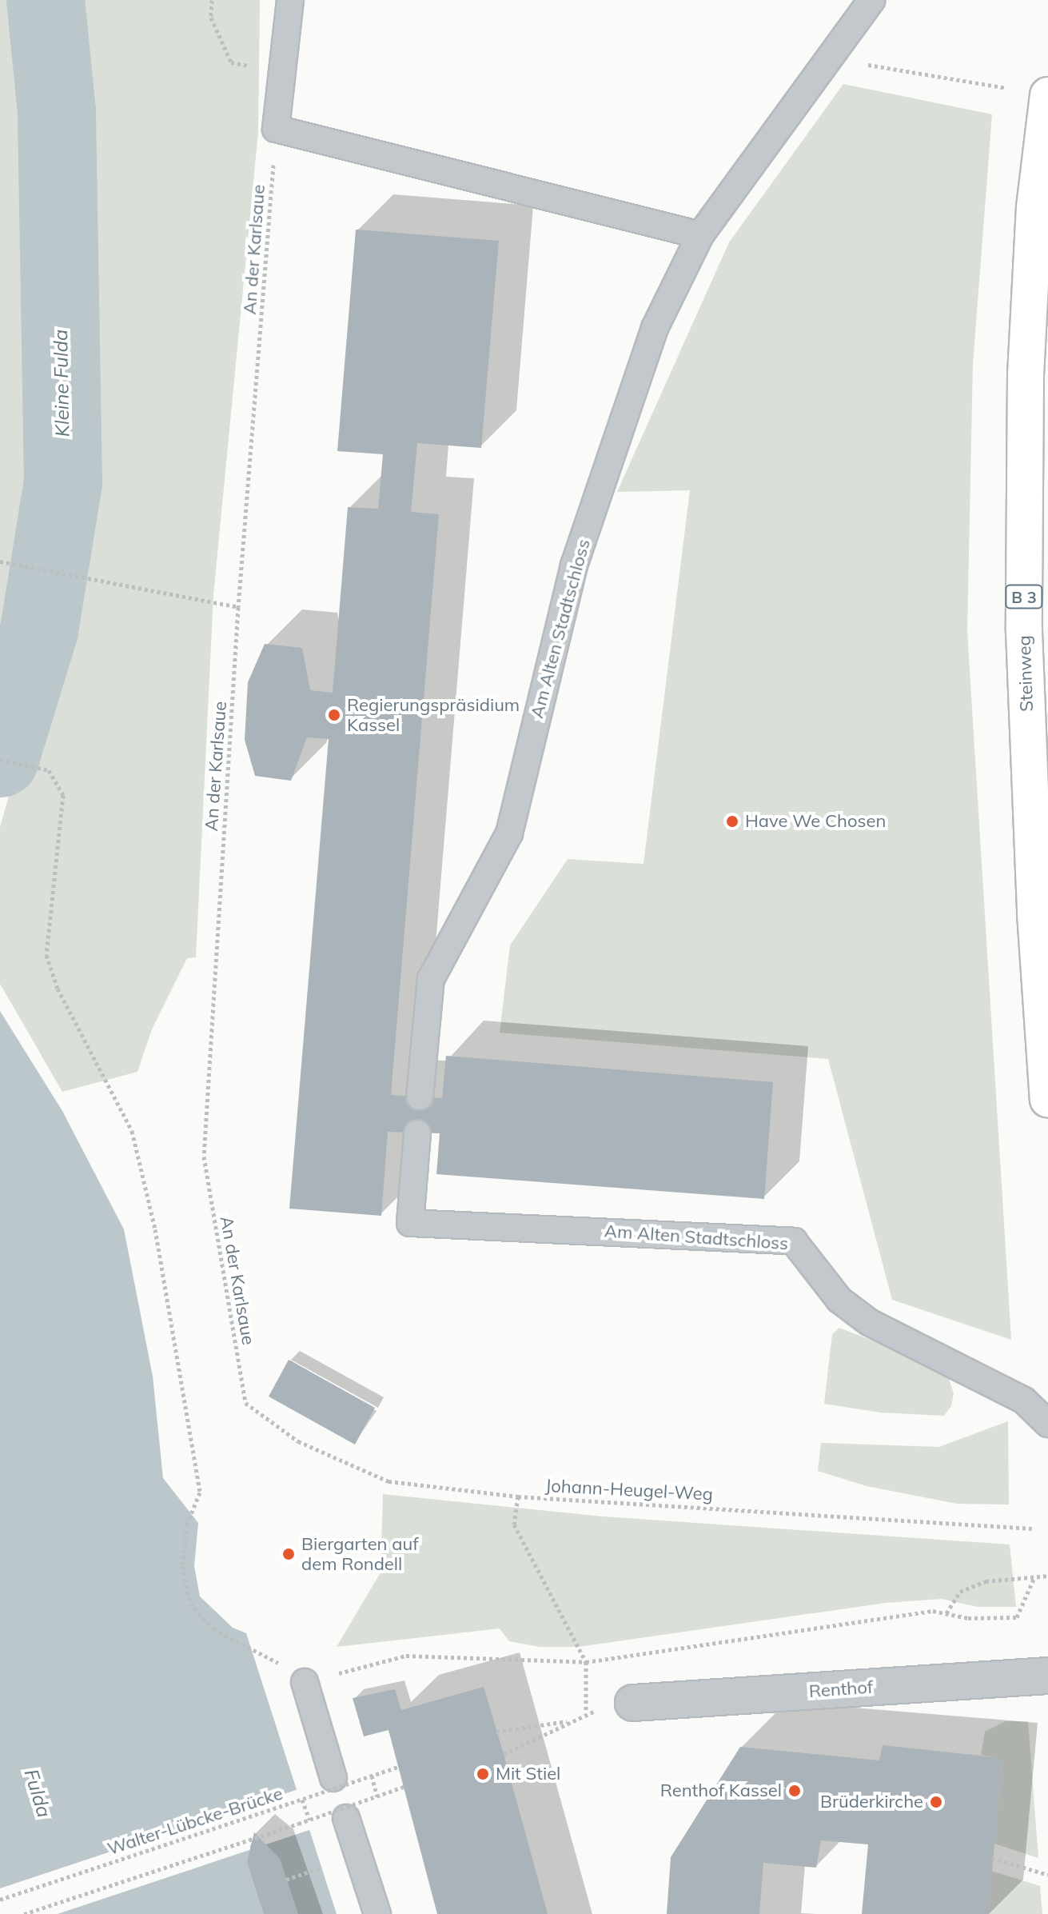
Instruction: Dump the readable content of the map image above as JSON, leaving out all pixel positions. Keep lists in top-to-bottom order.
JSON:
{
  "streets": {
    "main road": ["B 3", "Steinweg"],
    "street": ["Renthof"],
    "lane": ["Am Alten Stadtschloss"],
    "path": ["An der Karlsaue", "Johann-Heugel-Weg", "Walter-Lübcke-Brücke"]
  },
  "crossings": [
    ["An der Karlsaue", "Johann-Heugel-Weg"]
  ],
  "water": ["Kleine Fulda", "Fulda"],
  "places": [
    "Regierungspräsidium Kassel",
    "Have We Chosen",
    "Biergarten auf dem Rondell",
    "Mit Stiel",
    "Renthof Kassel",
    "Brüderkirche"
  ]
}
